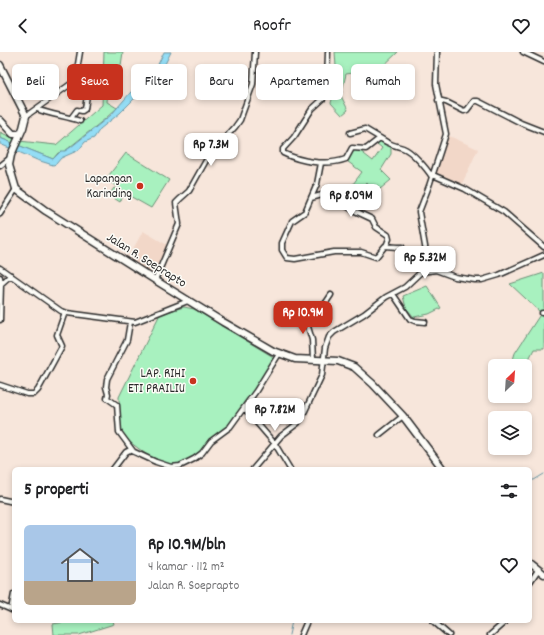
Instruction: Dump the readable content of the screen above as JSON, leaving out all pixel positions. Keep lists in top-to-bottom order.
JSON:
{
  "streets": {
    "highway": ["Jalan R. Soeprapto"]
  },
  "places": ["Lapangan Karinding", "LAP. RIHI ETI PRAILIU"],
  "north": "top right",
  "page": {
    "header": "Roofr",
    "chip": [
      "Beli",
      "Sewa",
      "Filter",
      "Baru",
      "Apartemen",
      "Rumah"
    ],
    "price": [
      "Rp 7.3M",
      "Rp 8.09M",
      "Rp 5.32M",
      "Rp 10.9M",
      "Rp 7.82M"
    ],
    "heading": "5 properti",
    "list": [
      {
        "name": "Rp 10.9M/bln",
        "note": "4 kamar · 112 m² · Jalan R. Soeprapto"
      }
    ]
  }
}
